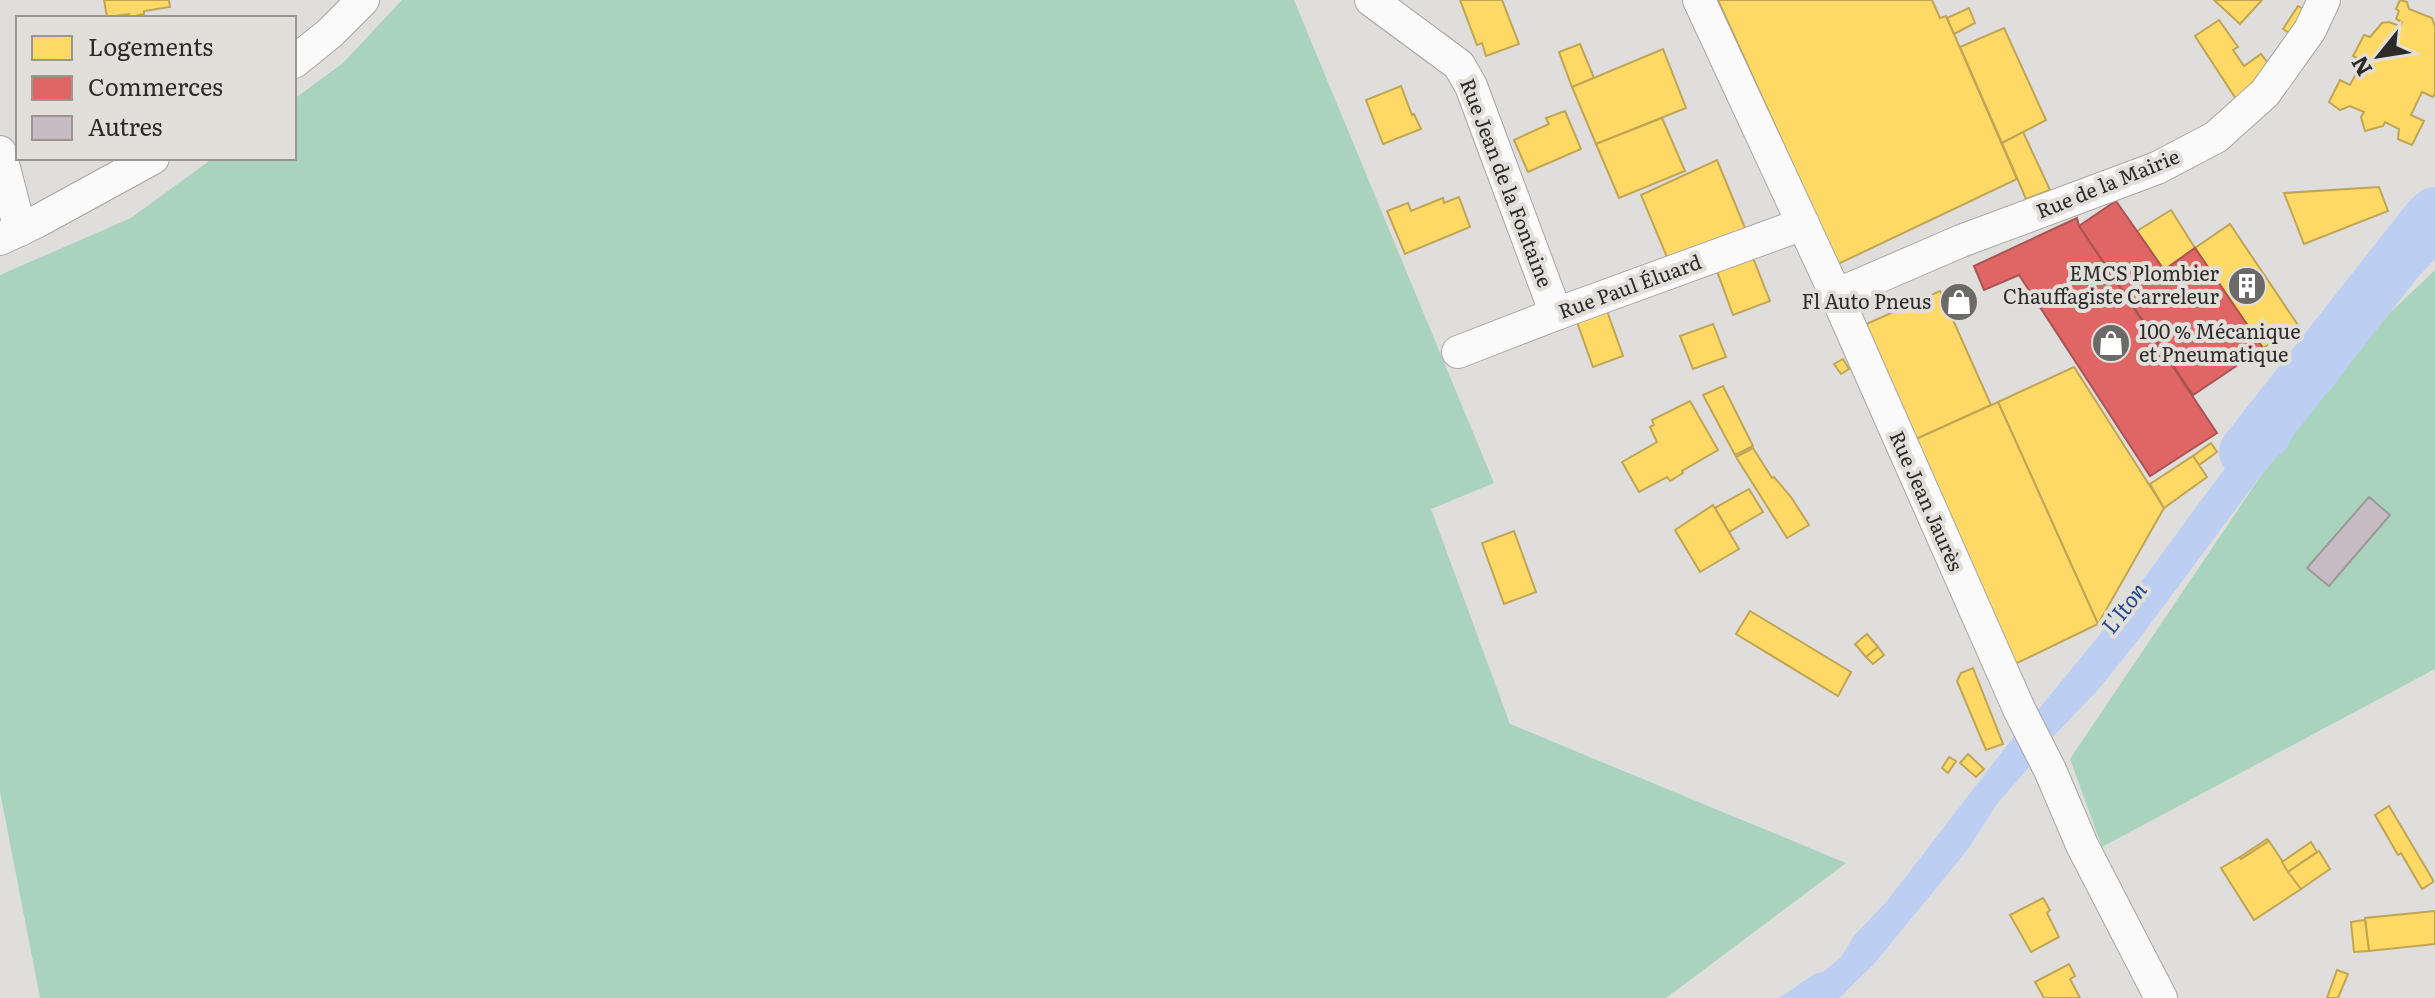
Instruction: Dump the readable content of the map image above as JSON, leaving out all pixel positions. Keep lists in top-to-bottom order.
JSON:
{
  "streets": {
    "street": [
      "Rue Jean de la Fontaine",
      "Rue de la Mairie",
      "Rue Paul Éluard",
      "Rue Jean Jaurès"
    ]
  },
  "crossings": [
    ["Rue Jean de la Fontaine", "Rue Paul Éluard"],
    ["Rue de la Mairie", "Rue Jean Jaurès"],
    ["Rue Paul Éluard", "Rue Jean Jaurès"]
  ],
  "water": ["L'Iton"],
  "places": {
    "building": ["EMCS Plombier Chauffagiste Carreleur"],
    "shop": ["Fl Auto Pneus", "100 % Mécanique et Pneumatique"]
  },
  "legend": ["Logements", "Commerces", "Autres"],
  "north": "bottom left"
}
